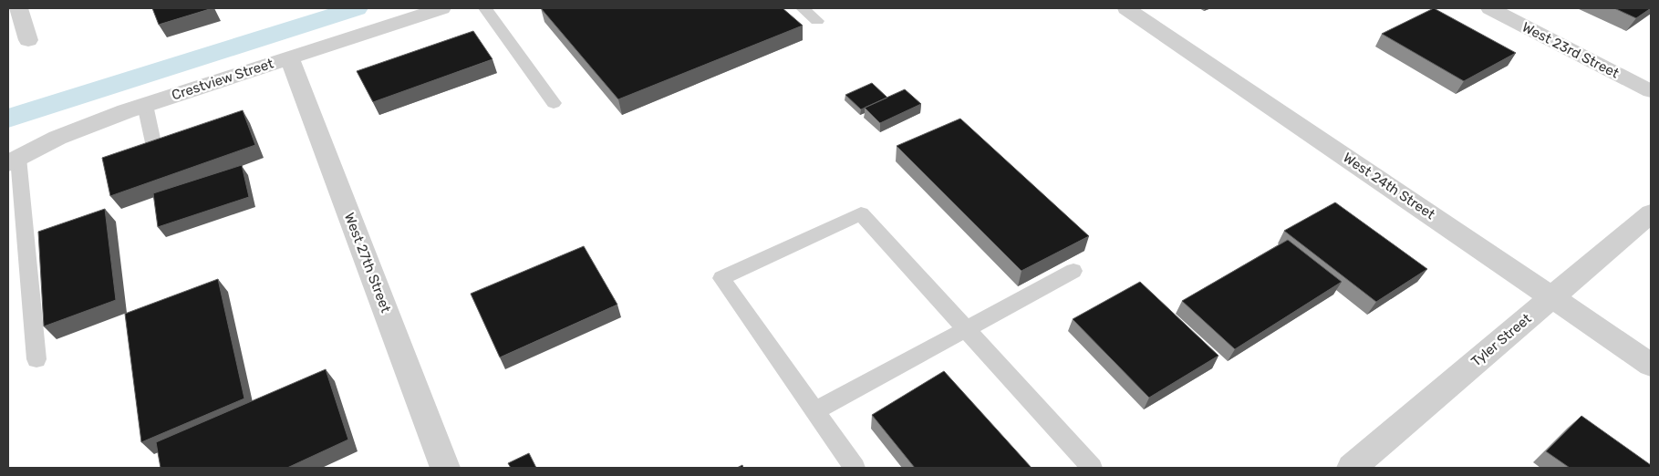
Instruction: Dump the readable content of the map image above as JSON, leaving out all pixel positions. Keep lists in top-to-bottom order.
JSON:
{
  "streets": {
    "street": [
      "West 23rd Street",
      "Crestview Street",
      "West 24th Street",
      "West 27th Street",
      "Tyler Street"
    ]
  },
  "crossings": [
    ["Crestview Street", "West 27th Street"],
    ["West 24th Street", "Tyler Street"]
  ]
}
